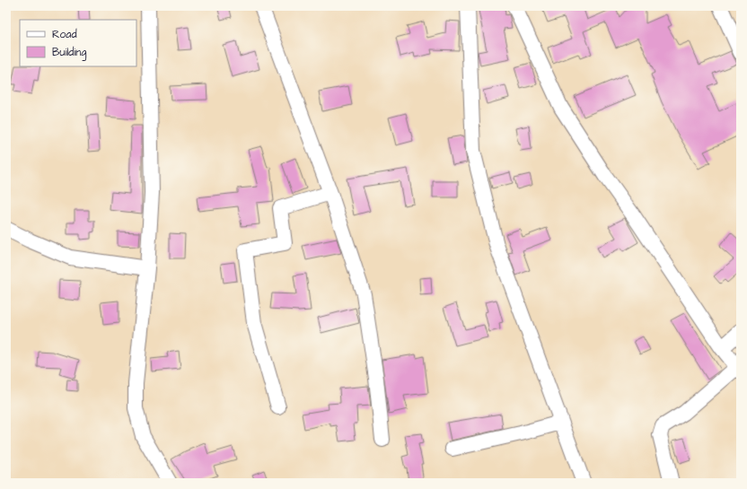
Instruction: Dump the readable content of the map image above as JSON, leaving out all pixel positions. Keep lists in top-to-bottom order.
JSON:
{
  "legend": ["Road", "Building"]
}
